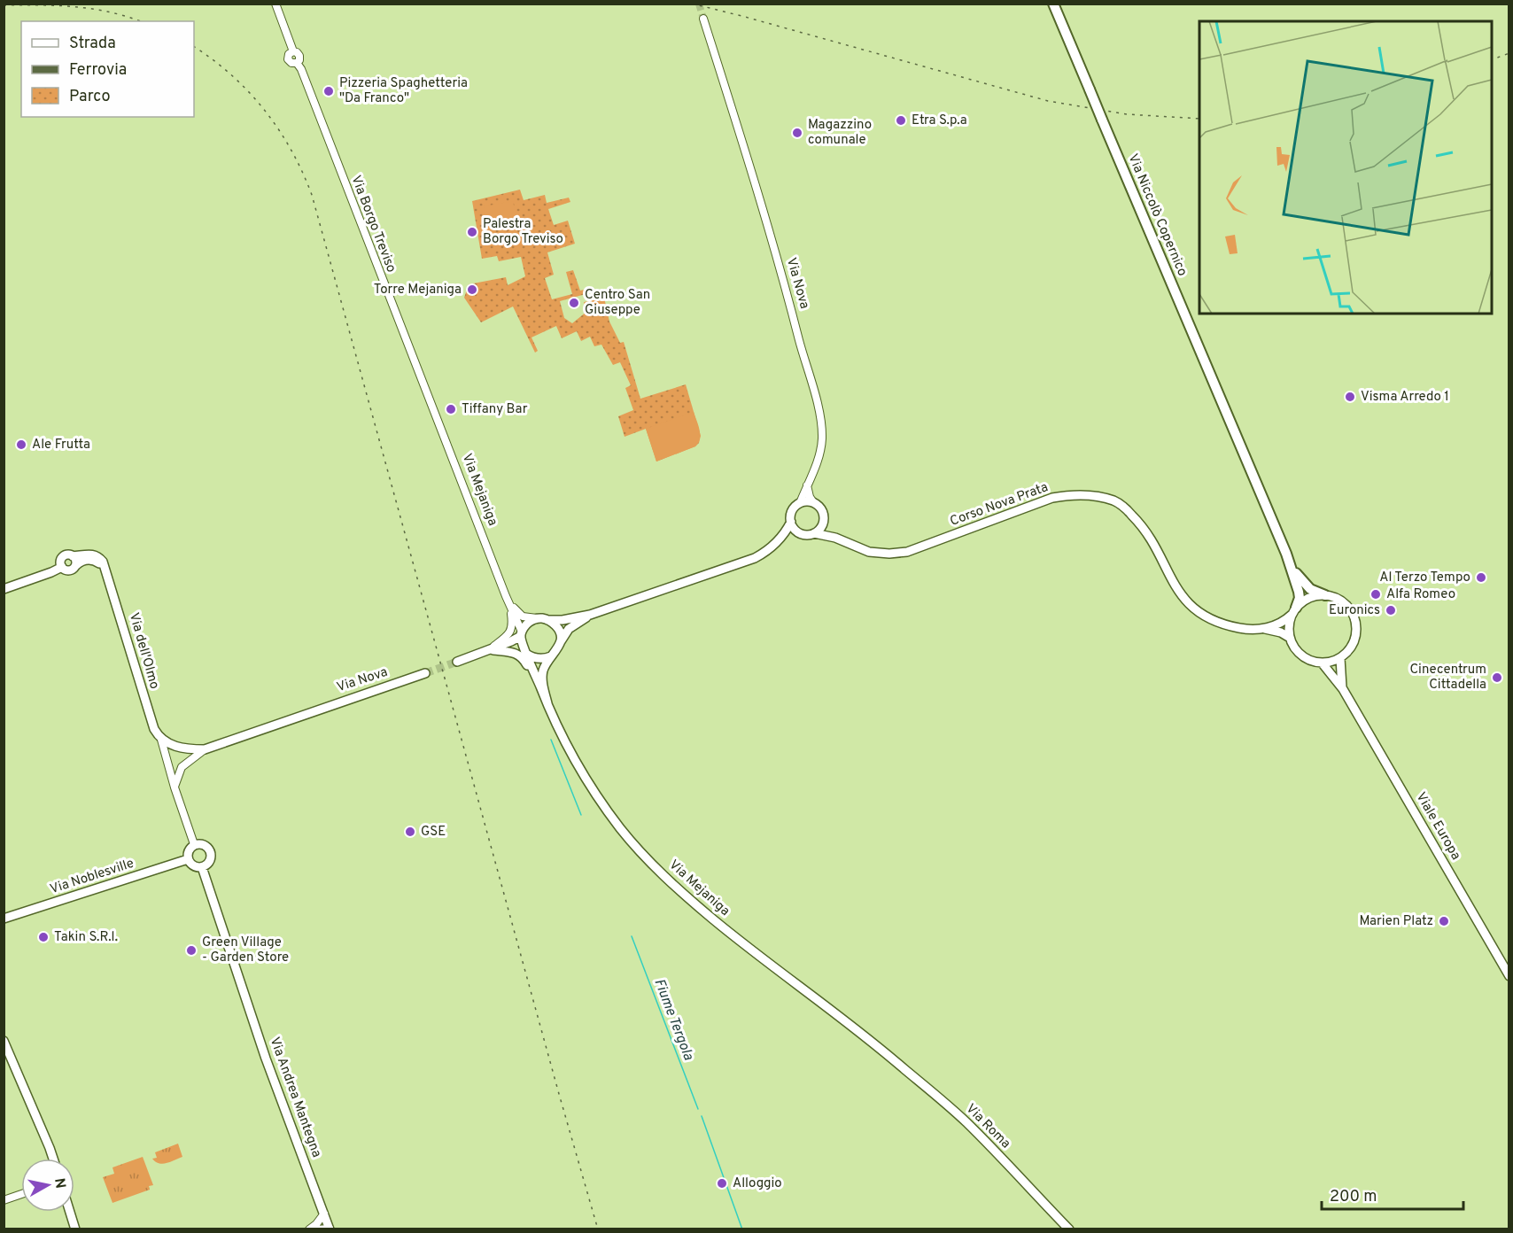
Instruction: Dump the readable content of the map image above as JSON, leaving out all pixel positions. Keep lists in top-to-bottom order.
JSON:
{
  "streets": {
    "highway": ["Via Niccolò Copernico"],
    "main road": [
      "Via Nova",
      "Via Mejaniga",
      "Corso Nova Prata",
      "Via dell'Olmo",
      "Viale Europa",
      "Via Noblesville",
      "Via Andrea Mantegna",
      "Via Roma"
    ],
    "street": ["Via Borgo Treviso"]
  },
  "crossings": [
    ["Via Niccolò Copernico", "Viale Europa"],
    ["Via Borgo Treviso", "Via Mejaniga"],
    ["Via Nova", "Via Mejaniga"],
    ["Via Nova", "Corso Nova Prata"],
    ["Via Mejaniga", "Via Roma"],
    ["Via dell'Olmo", "Via Noblesville"],
    ["Via dell'Olmo", "Via Andrea Mantegna"],
    ["Via Noblesville", "Via Andrea Mantegna"]
  ],
  "water": ["Fiume Tergola"],
  "places": [
    "Pizzeria Spaghetteria \"Da Franco\"",
    "Etra S.p.a",
    "Magazzino comunale",
    "Palestra Borgo Treviso",
    "Torre Mejaniga",
    "Centro San Giuseppe",
    "Visma Arredo 1",
    "Tiffany Bar",
    "Ale Frutta",
    "Al Terzo Tempo",
    "Alfa Romeo",
    "Euronics",
    "Cinecentrum Cittadella",
    "GSE",
    "Marien Platz",
    "Takin S.R.l.",
    "Green Village - Garden Store",
    "Alloggio"
  ],
  "legend": ["Strada", "Ferrovia", "Parco"],
  "scale_bar": "200 m",
  "north": "right"
}
